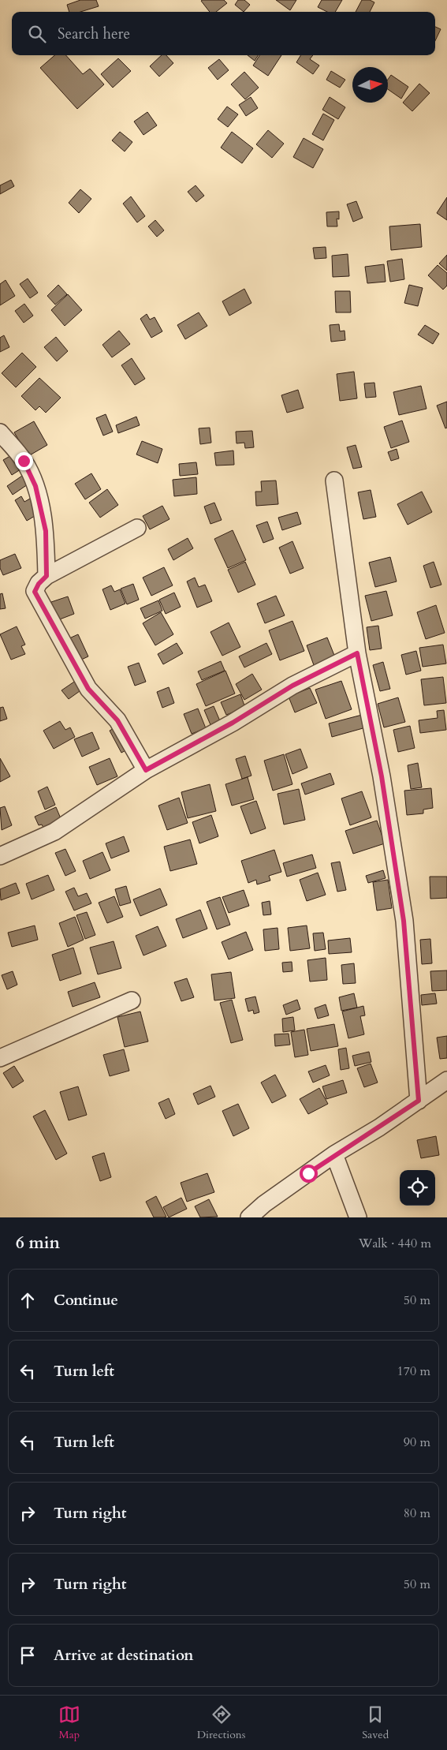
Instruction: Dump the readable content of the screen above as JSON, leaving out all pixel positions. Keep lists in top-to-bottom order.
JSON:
{
  "north": "right",
  "page": {
    "search": "Search here",
    "heading": ["6 min", "Walk · 440 m"],
    "list": [
      ["Continue", "50 m"],
      ["Turn left", "170 m"],
      ["Turn left", "90 m"],
      ["Turn right", "80 m"],
      ["Turn right", "50 m"],
      "Arrive at destination"
    ],
    "nav": ["Map", "Directions", "Saved"]
  }
}
